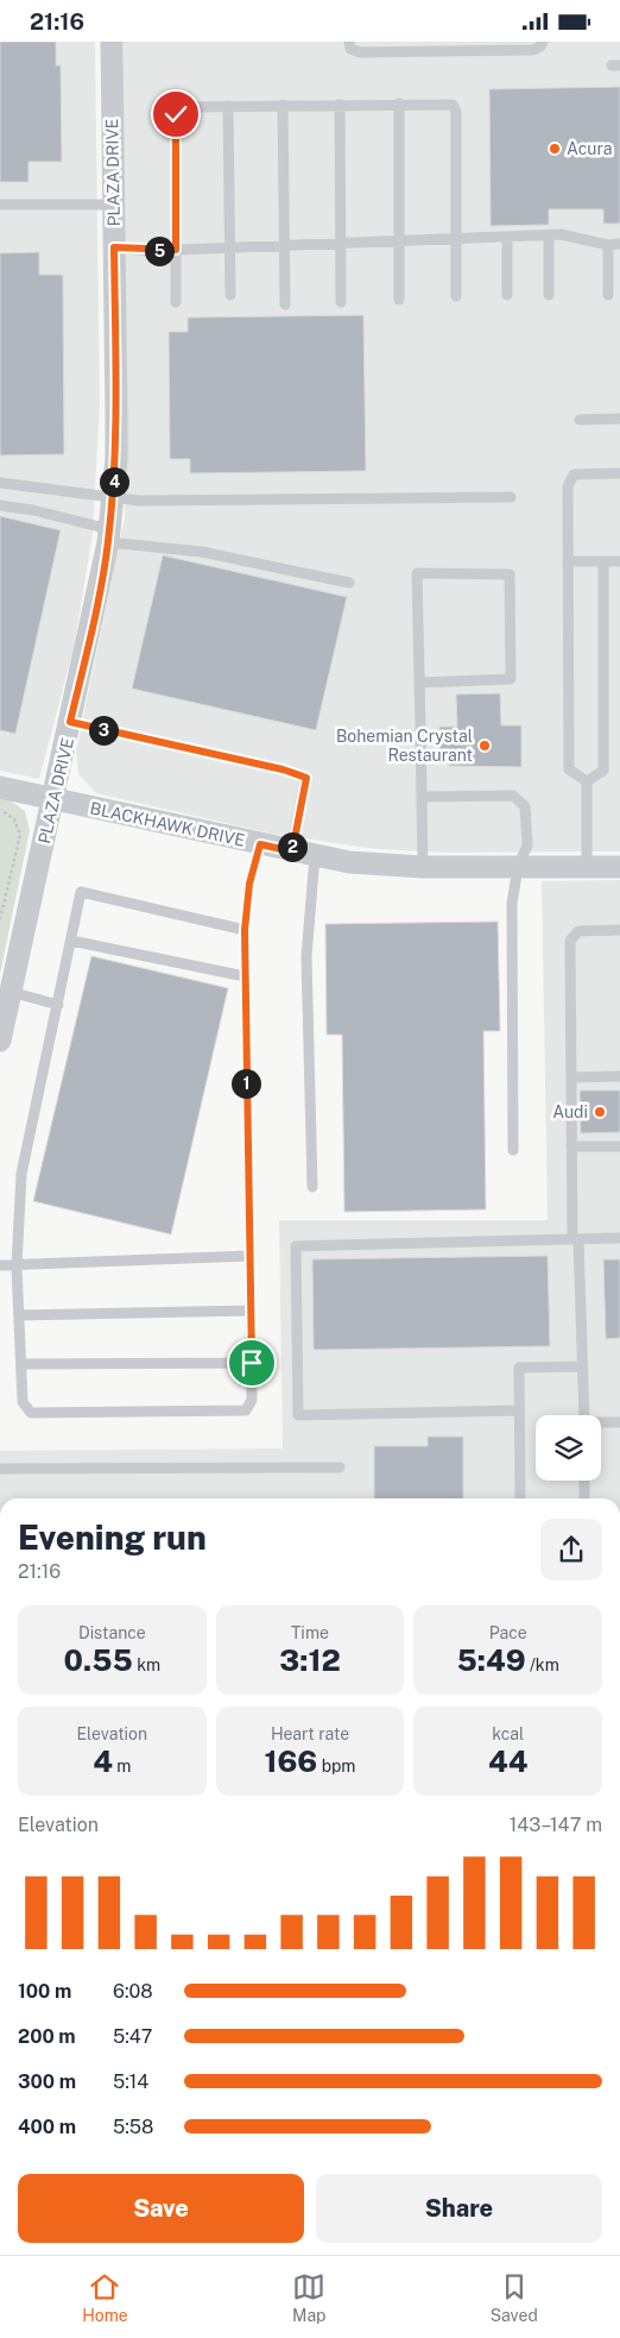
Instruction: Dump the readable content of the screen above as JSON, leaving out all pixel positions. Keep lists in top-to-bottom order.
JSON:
{
  "streets": {
    "street": ["PLAZA DRIVE", "BLACKHAWK DRIVE"]
  },
  "crossings": [
    ["PLAZA DRIVE", "BLACKHAWK DRIVE"]
  ],
  "places": ["Acura", "Bohemian Crystal Restaurant", "Audi"],
  "page": {
    "status": "21:16",
    "pins": [
      "5",
      "4",
      "3",
      "2",
      "1"
    ],
    "heading": ["Evening run", "21:16"],
    "stats": [
      ["Distance", "0.55 km"],
      ["Time", "3:12"],
      ["Pace", "5:49 /km"],
      ["Elevation", "4 m"],
      ["Heart rate", "166 bpm"],
      ["kcal", "44"]
    ],
    "chart": ["Elevation", "143–147 m"],
    "list": [
      {
        "name": "100 m",
        "note": "6:08"
      },
      {
        "name": "200 m",
        "note": "5:47"
      },
      {
        "name": "300 m",
        "note": "5:14"
      },
      {
        "name": "400 m",
        "note": "5:58"
      }
    ],
    "buttons": ["Save", "Share"],
    "tabs": ["Home", "Map", "Saved"]
  }
}
